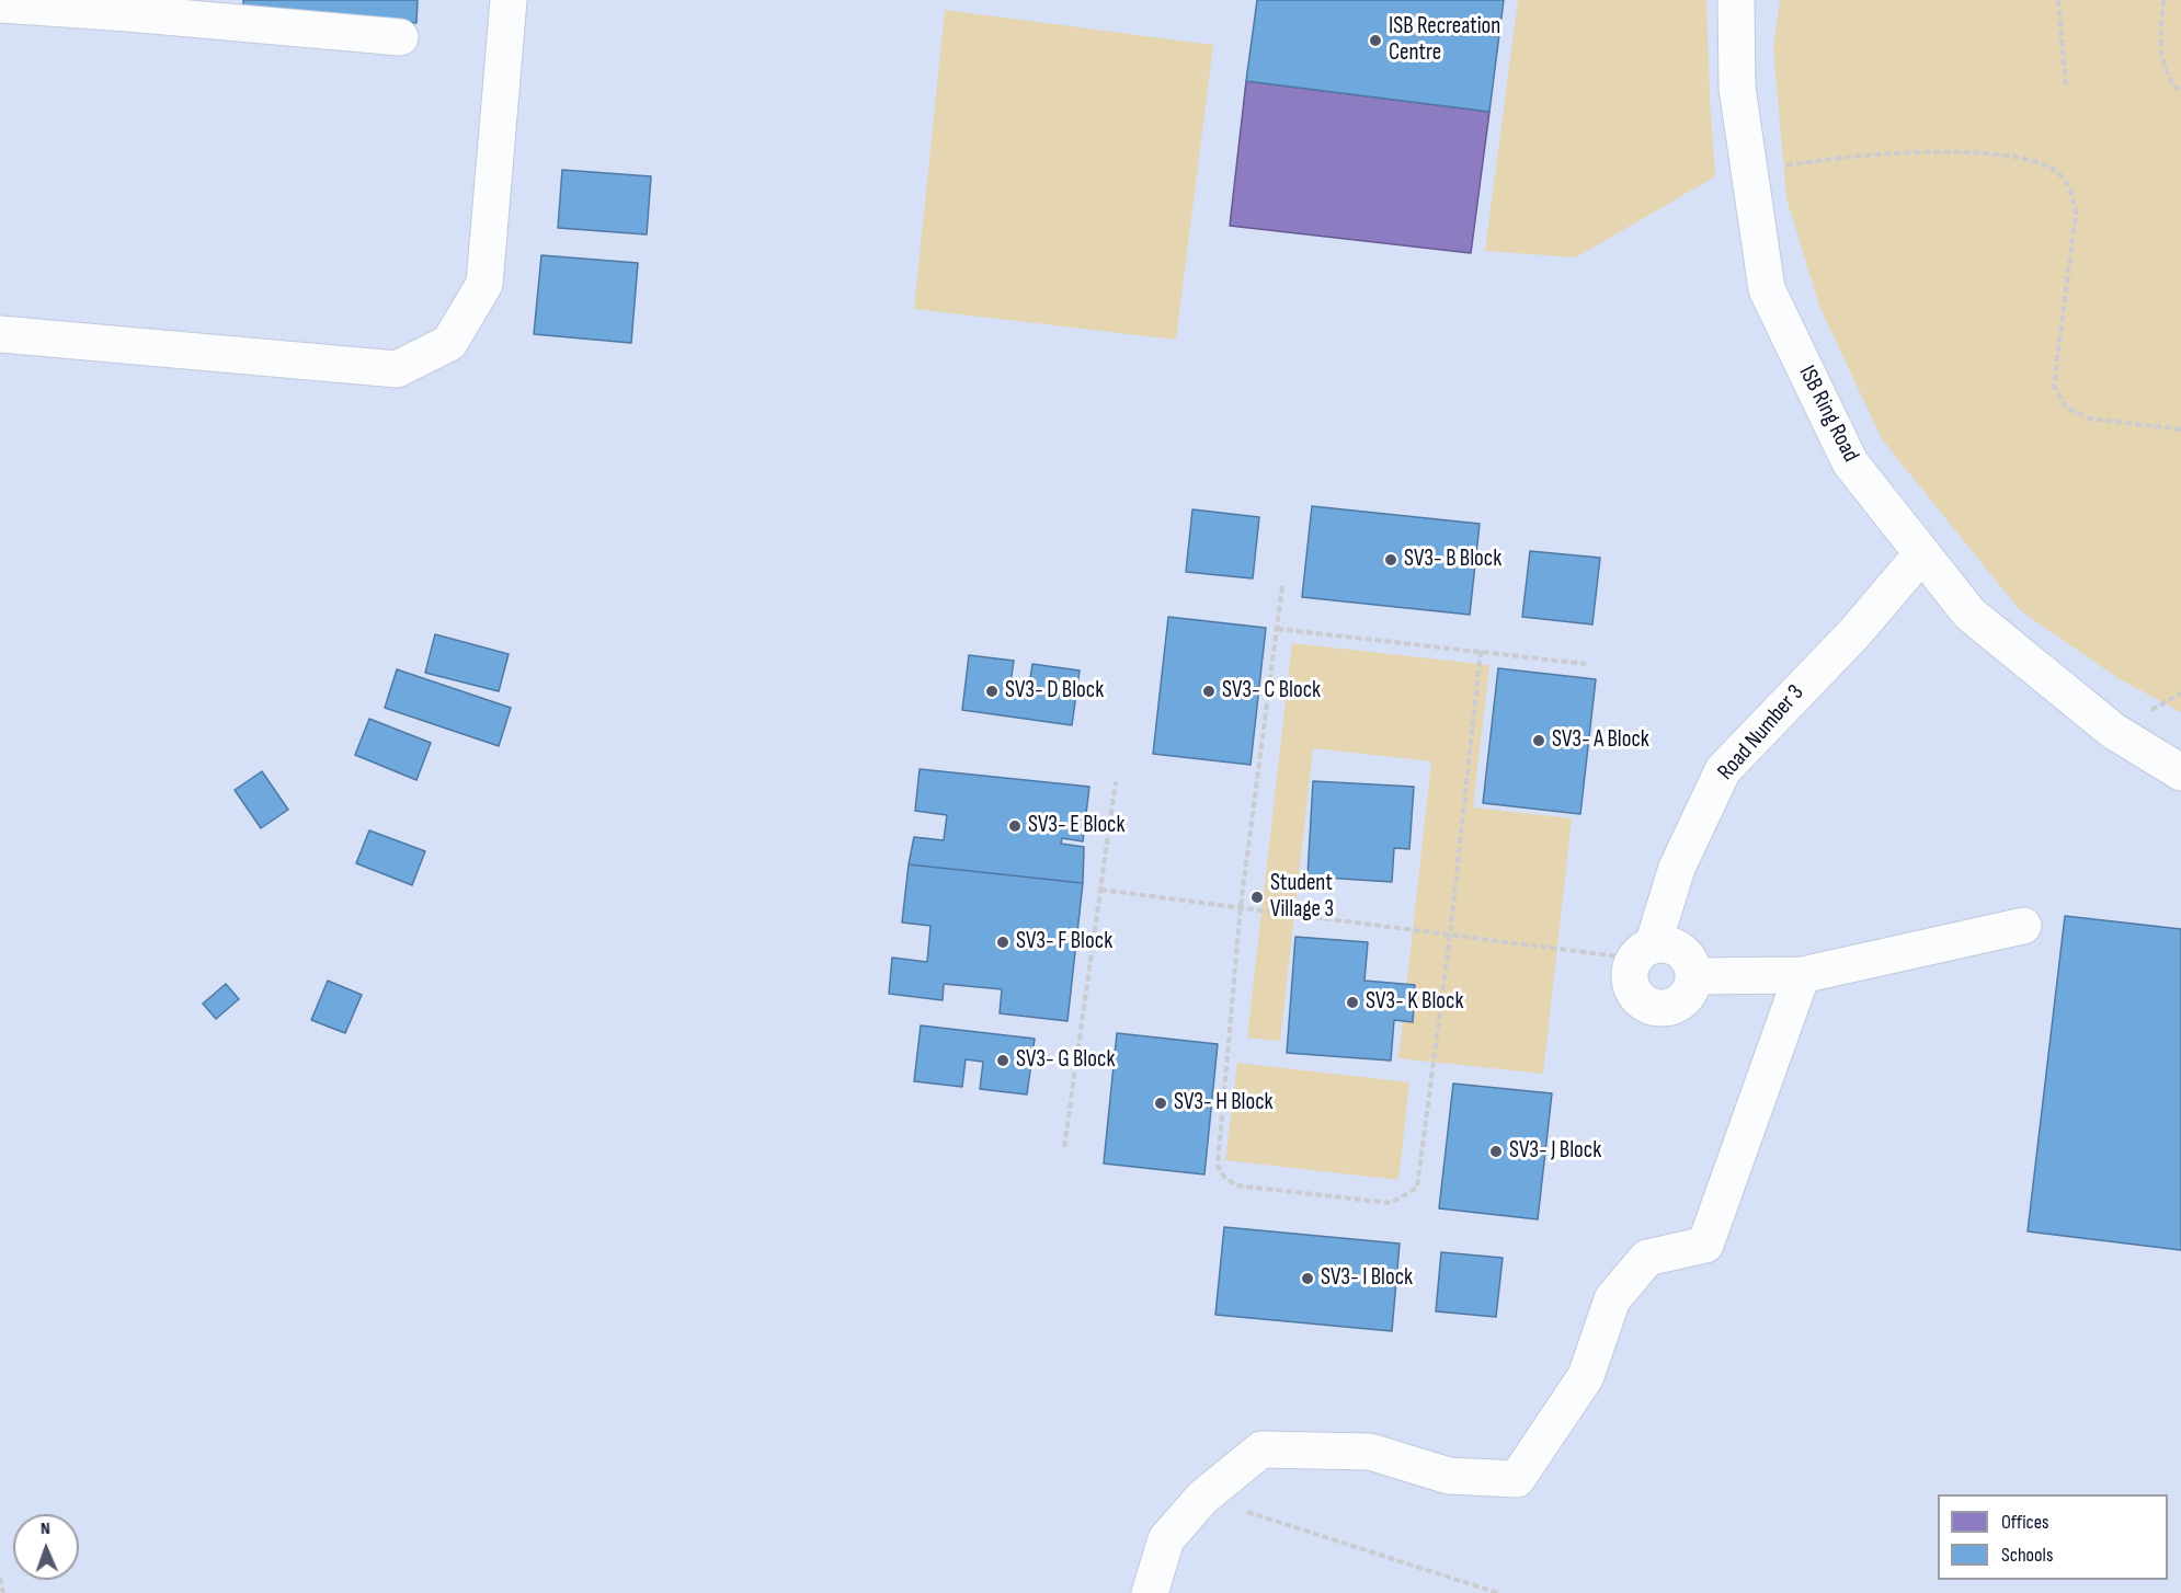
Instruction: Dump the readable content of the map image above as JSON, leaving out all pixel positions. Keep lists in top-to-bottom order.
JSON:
{
  "streets": {
    "lane": ["ISB Ring Road", "Road Number 3"]
  },
  "crossings": [
    ["ISB Ring Road", "Road Number 3"]
  ],
  "places": [
    "ISB Recreation Centre",
    "SV3- B Block",
    "SV3- D Block",
    "SV3- C Block",
    "SV3- A Block",
    "SV3- E Block",
    "Student Village 3",
    "SV3- F Block",
    "SV3- K Block",
    "SV3- G Block",
    "SV3- H Block",
    "SV3- J Block",
    "SV3- I Block"
  ],
  "legend": ["Offices", "Schools"],
  "north": "top"
}
